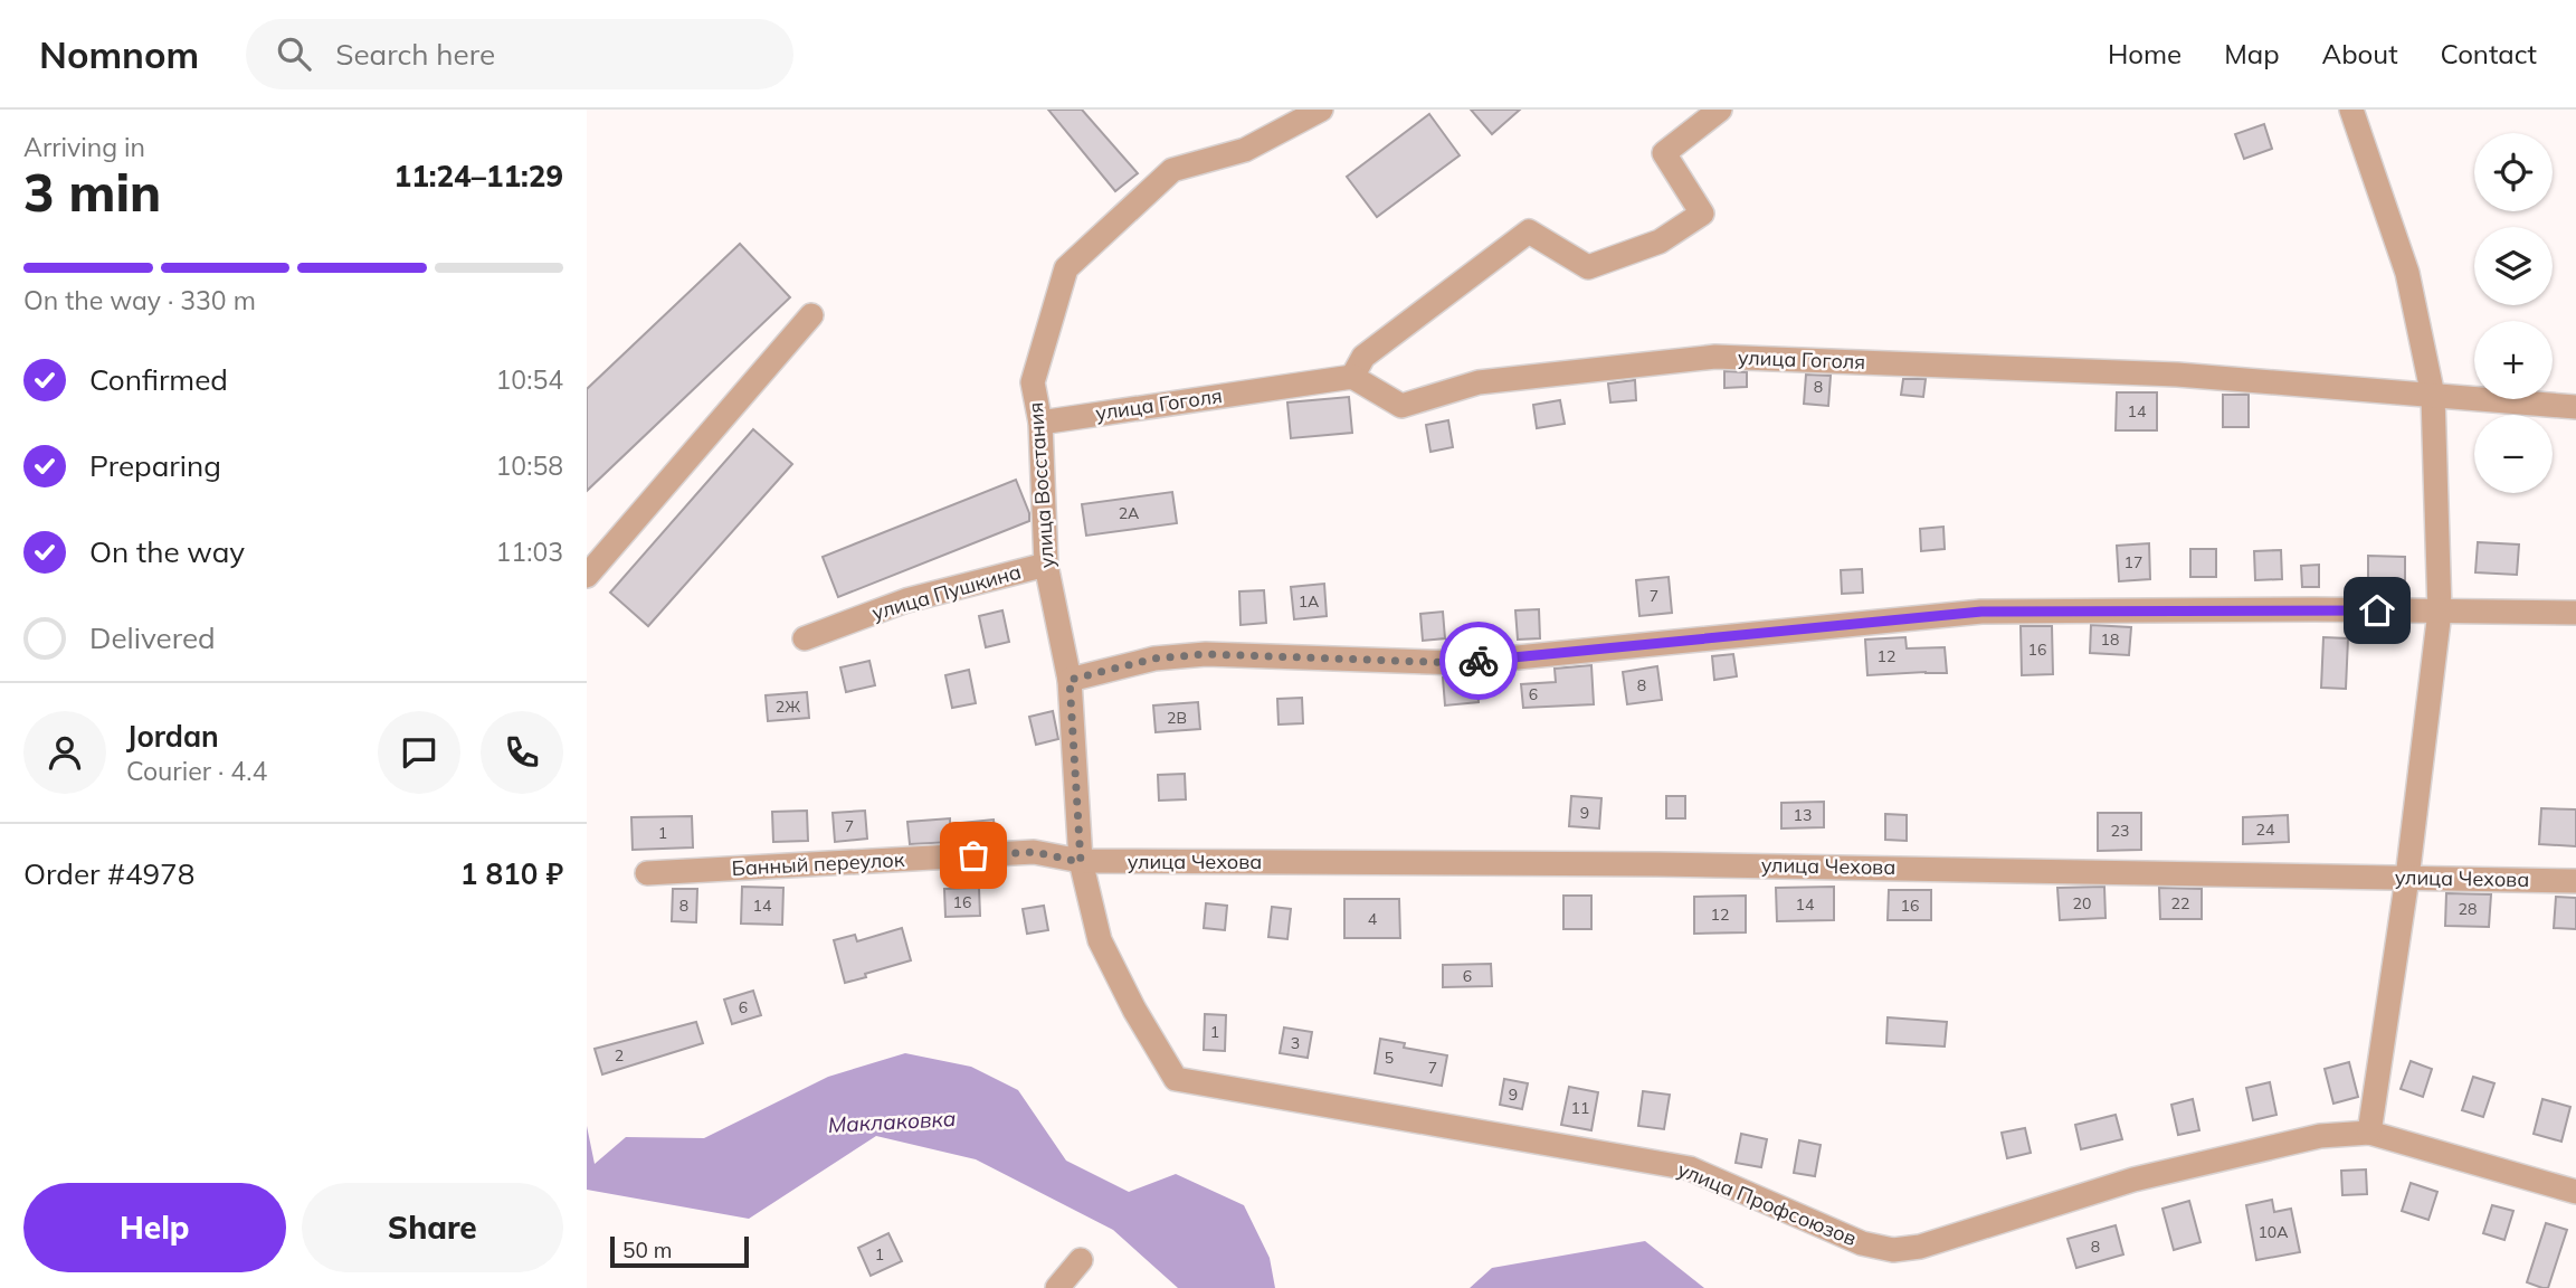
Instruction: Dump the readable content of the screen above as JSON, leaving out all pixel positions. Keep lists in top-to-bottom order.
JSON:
{
  "streets": {
    "street": [
      "улица Гоголя",
      "улица Восстания",
      "улица Пушкина",
      "улица Чехова",
      "Банный переулок",
      "улица Профсоюзов"
    ]
  },
  "crossings": [
    ["улица Гоголя", "улица Восстания"],
    ["улица Восстания", "улица Пушкина"],
    ["улица Восстания", "улица Чехова"],
    ["улица Восстания", "Банный переулок"],
    ["улица Восстания", "улица Профсоюзов"],
    ["улица Чехова", "Банный переулок"]
  ],
  "water": ["Маклаковка"],
  "house_numbers": [
    "8",
    "14",
    "2А",
    "17",
    "7",
    "1А",
    "18",
    "16",
    "12",
    "8",
    "6",
    "2Ж",
    "2В",
    "9",
    "13",
    "7",
    "24",
    "23",
    "1",
    "16",
    "20",
    "22",
    "14",
    "8",
    "14",
    "16",
    "28",
    "12",
    "4",
    "6",
    "6",
    "1",
    "3",
    "2",
    "5",
    "7",
    "9",
    "11",
    "10А",
    "8",
    "1"
  ],
  "scale_bar": "50 m",
  "page": {
    "header": "Nomnom",
    "search": "Search here",
    "nav": [
      "Home",
      "Map",
      "About",
      "Contact"
    ],
    "heading": ["3 min", "Arriving in", "11:24–11:29"],
    "panel": [
      "Jordan",
      "Courier · 4.4",
      "Order #4978",
      "1 810 ₽"
    ],
    "map_buttons": ["+", "−"],
    "bar": "On the way · 330 m",
    "list": [
      ["Confirmed", "10:54"],
      ["Preparing", "10:58"],
      ["On the way", "11:03"],
      "Delivered"
    ],
    "buttons": ["Help", "Share"],
    "scale": "50 m"
  }
}
